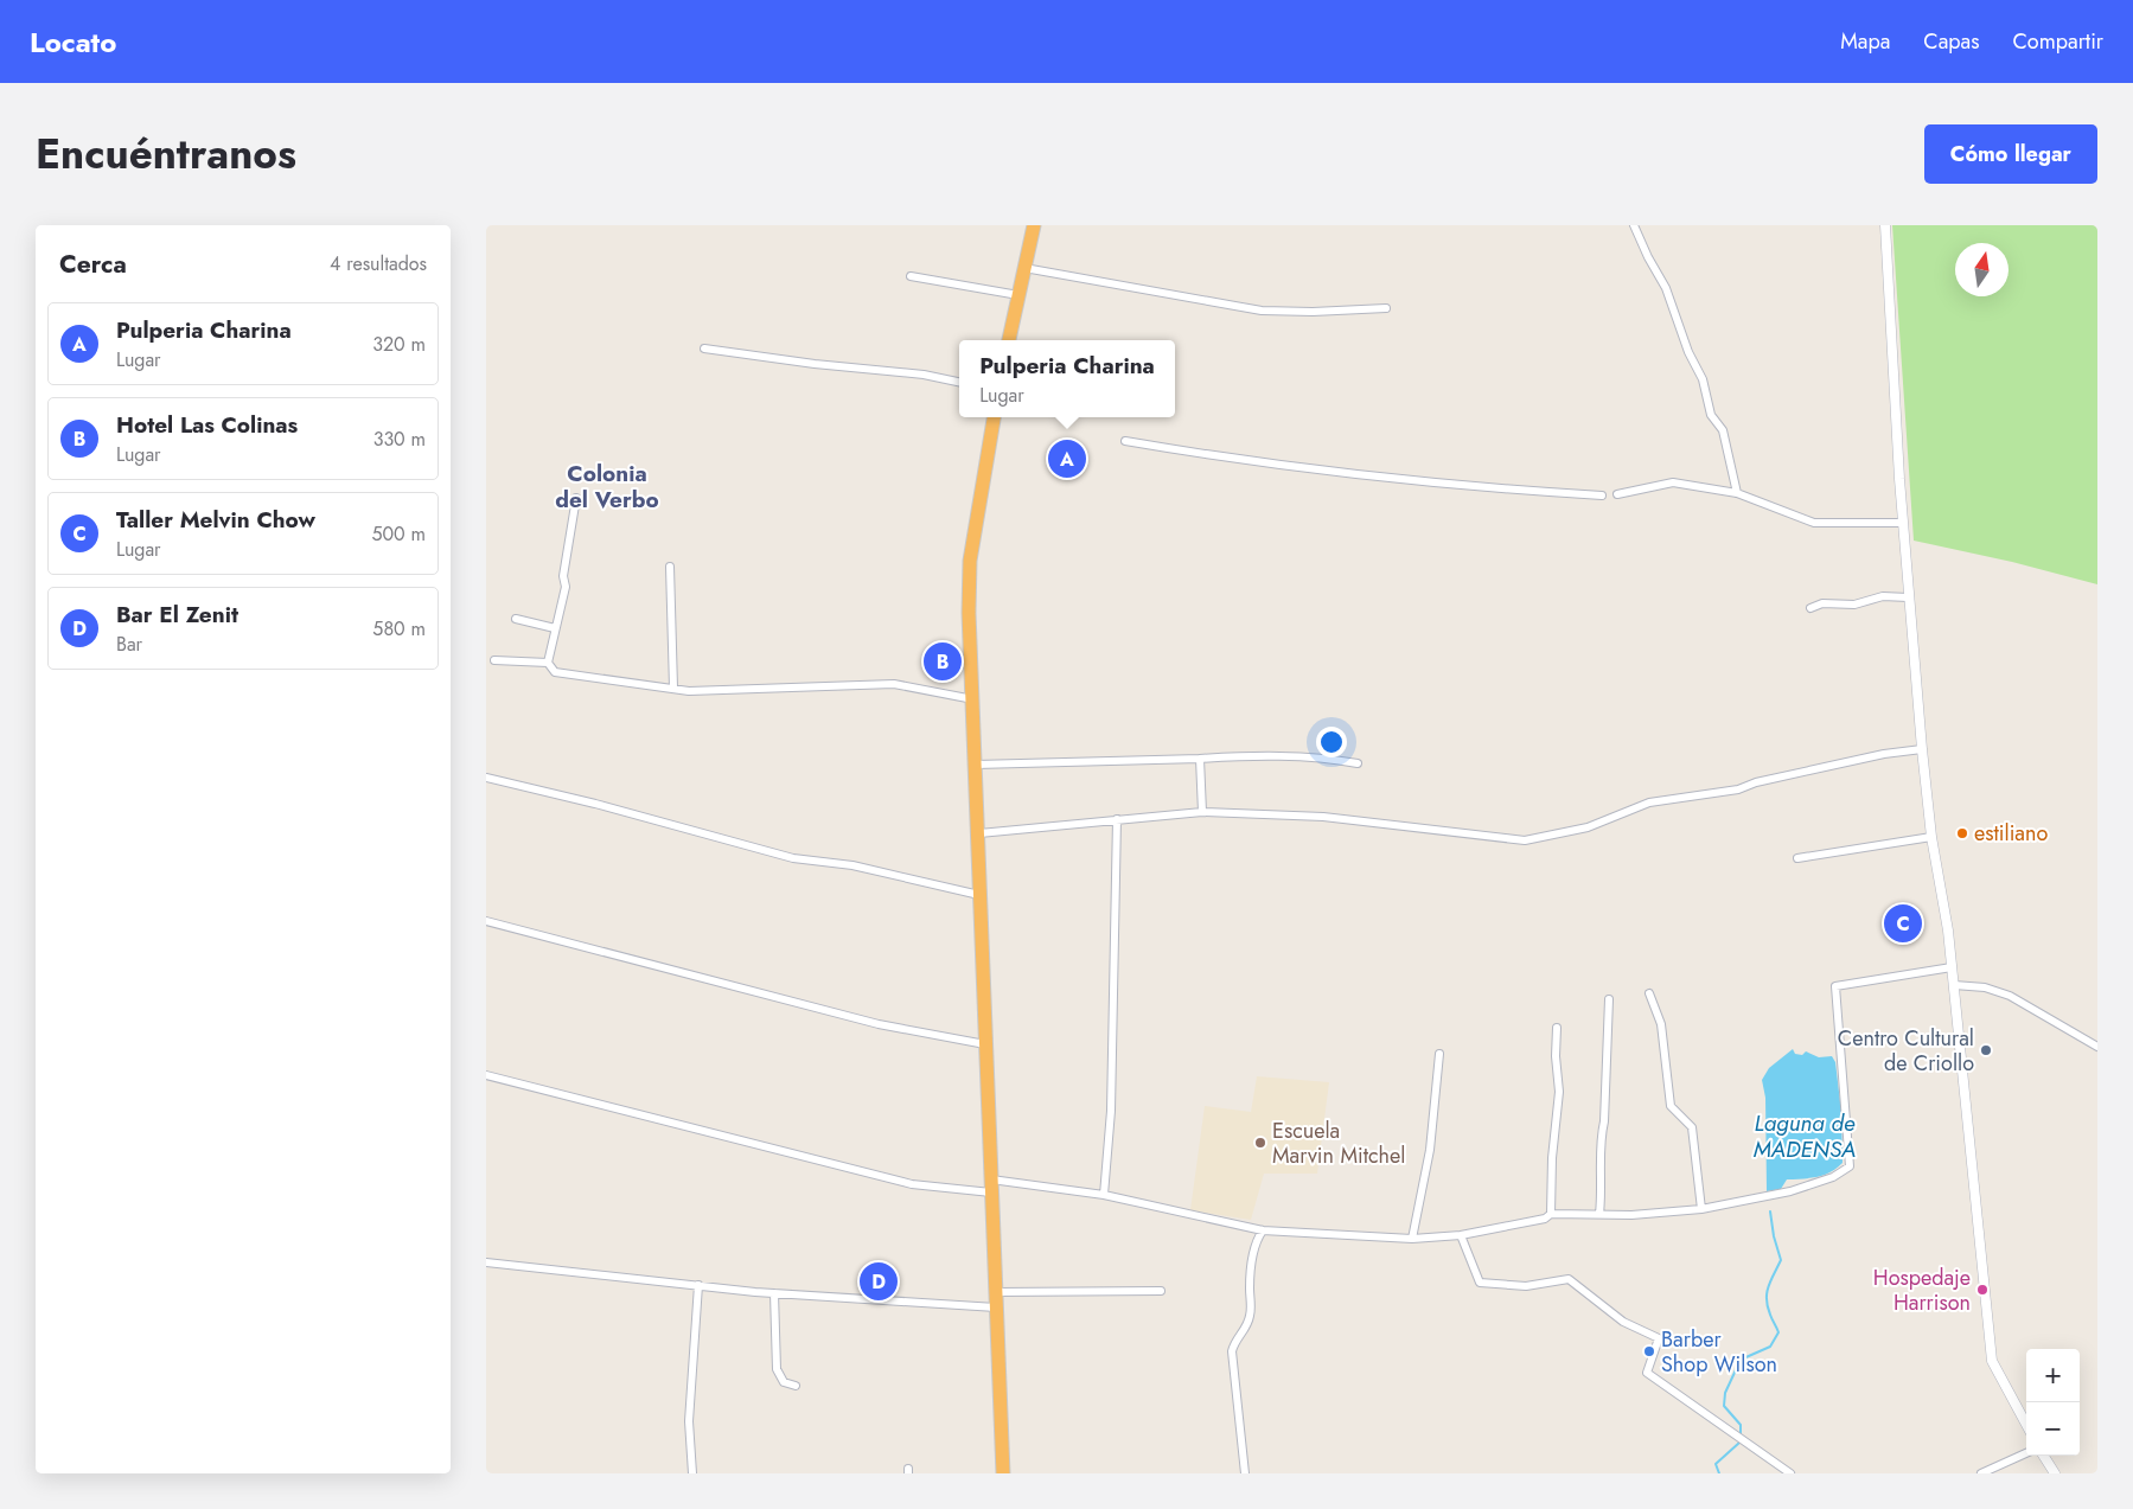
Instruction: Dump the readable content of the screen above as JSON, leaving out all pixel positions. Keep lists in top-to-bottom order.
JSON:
{
  "districts": ["Colonia del Verbo"],
  "water": ["Laguna de MADENSA"],
  "places": [
    "estiliano",
    "Centro Cultural de Criollo",
    "Escuela Marvin Mitchel",
    "Hospedaje Harrison",
    "Barber Shop Wilson"
  ],
  "north": "top",
  "page": {
    "header": "Locato",
    "nav": ["Mapa", "Capas", "Compartir"],
    "title": "Encuéntranos",
    "buttons": "Cómo llegar",
    "heading": ["Cerca", "4 resultados"],
    "list": [
      {
        "mark": "A",
        "name": "Pulperia Charina",
        "note": "Lugar",
        "value": "320 m"
      },
      {
        "mark": "B",
        "name": "Hotel Las Colinas",
        "note": "Lugar",
        "value": "330 m"
      },
      {
        "mark": "C",
        "name": "Taller Melvin Chow",
        "note": "Lugar",
        "value": "500 m"
      },
      {
        "mark": "D",
        "name": "Bar El Zenit",
        "note": "Bar",
        "value": "580 m"
      }
    ],
    "popup": ["Pulperia Charina", "Lugar"],
    "pins": [
      "A",
      "B",
      "C",
      "D"
    ],
    "map_buttons": ["+", "−"]
  }
}
